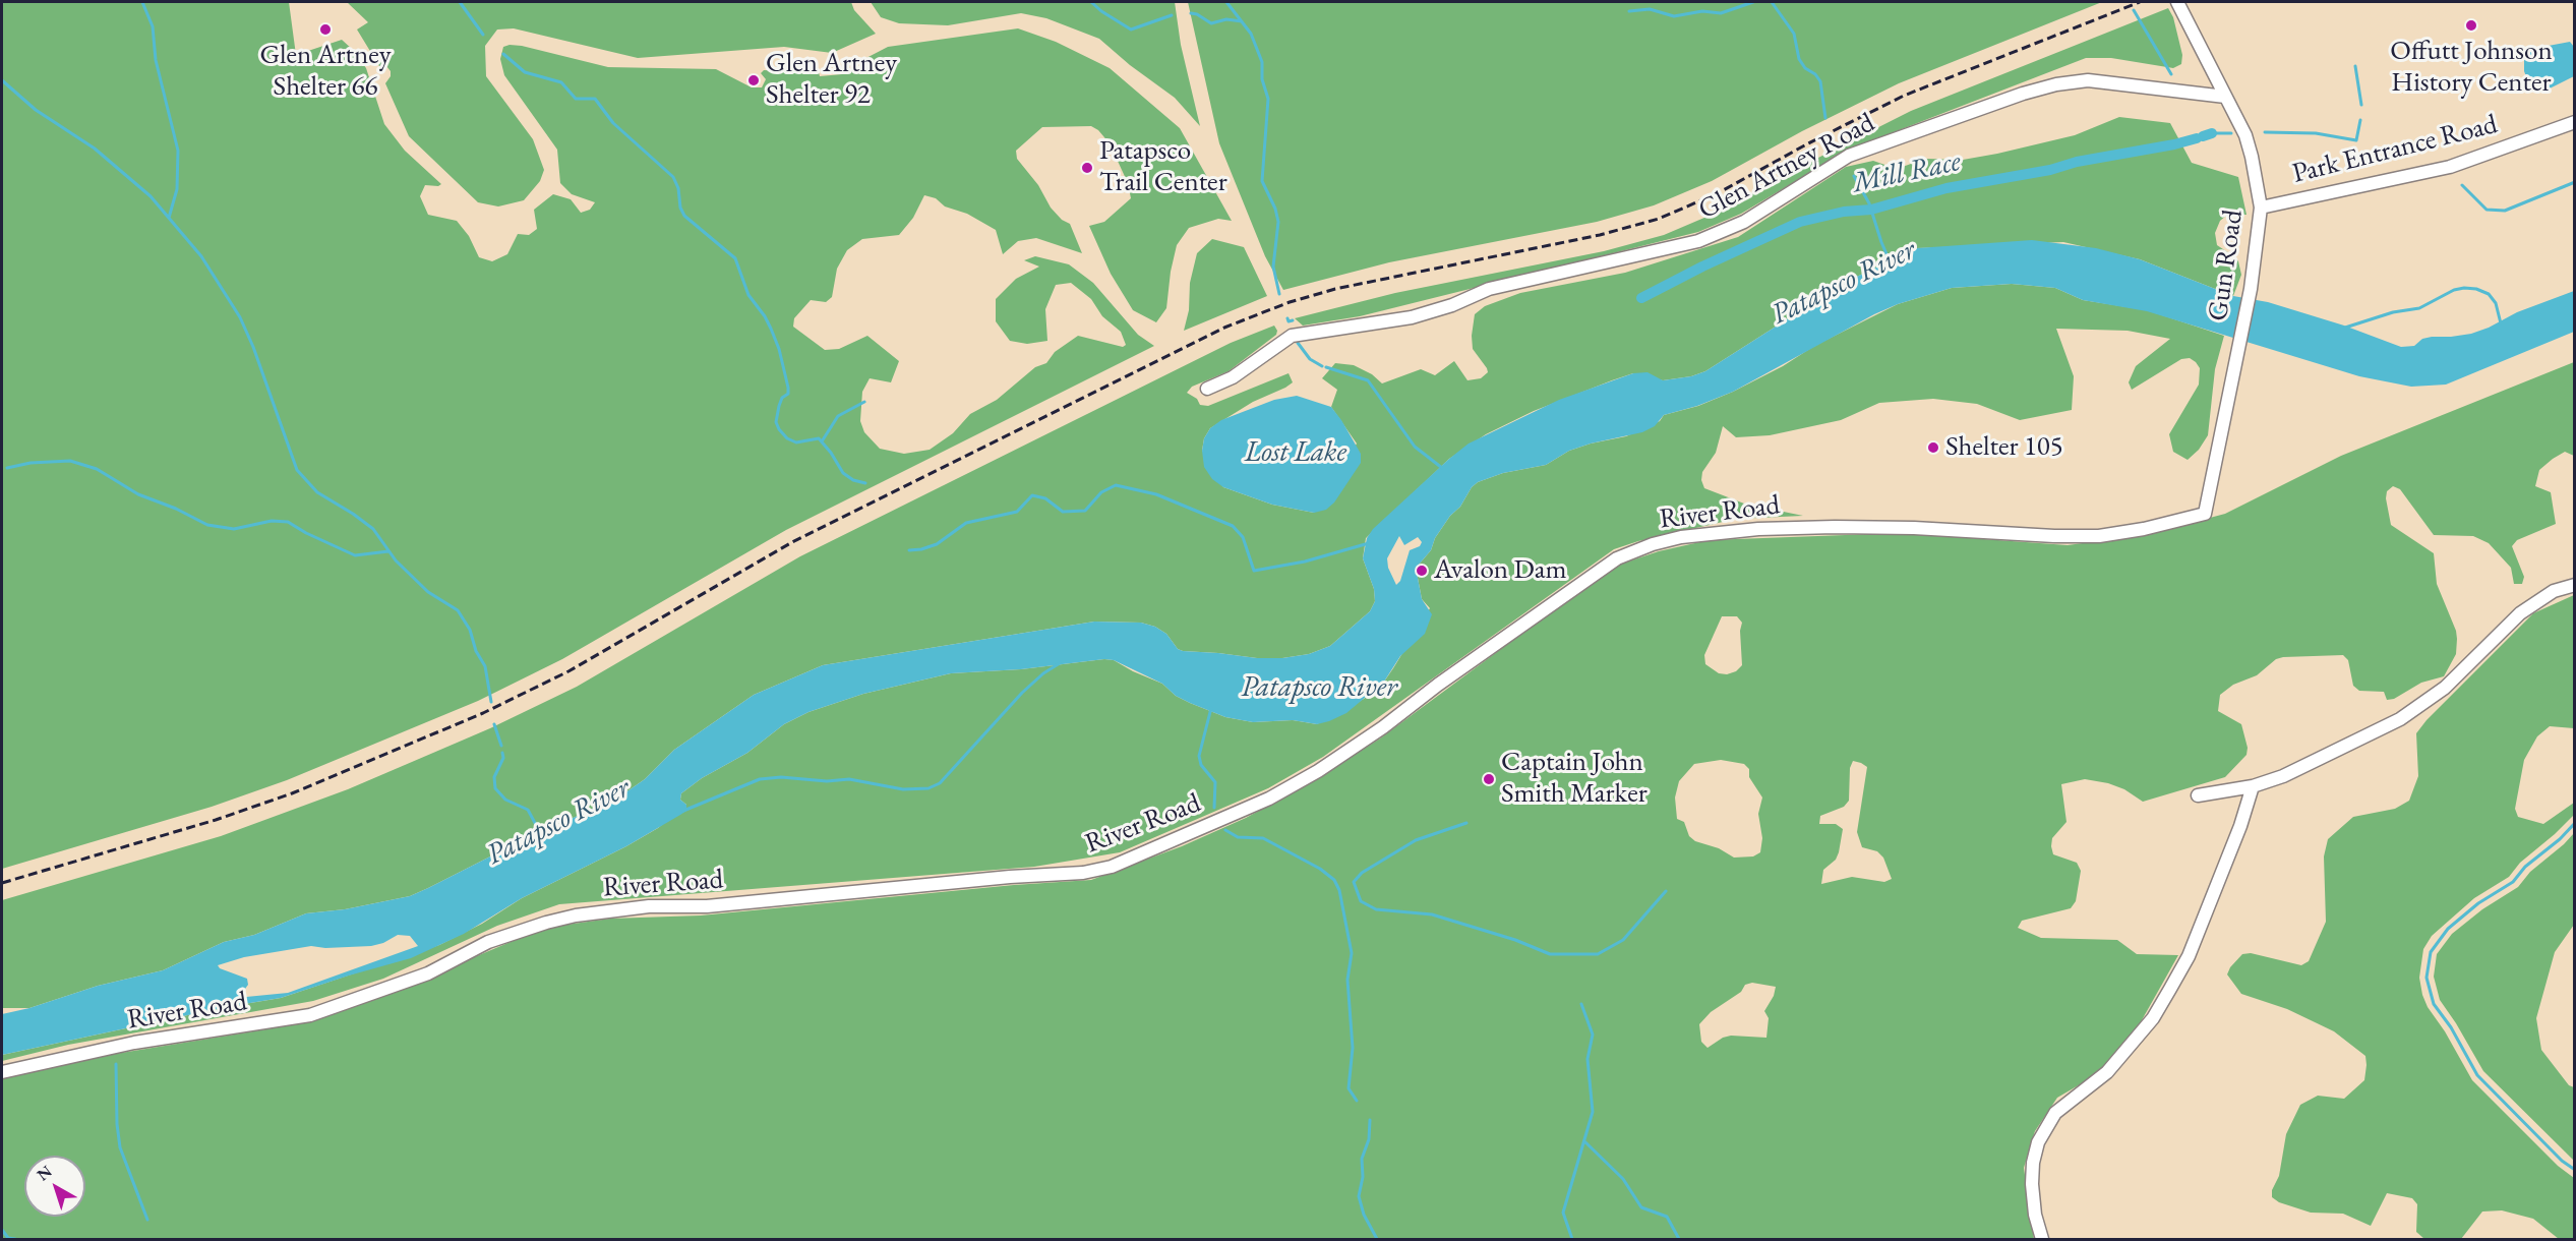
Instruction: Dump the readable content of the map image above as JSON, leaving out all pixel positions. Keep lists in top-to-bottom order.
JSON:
{
  "streets": {
    "street": [
      "Park Entrance Road",
      "Glen Artney Road",
      "Gun Road",
      "River Road"
    ]
  },
  "crossings": [
    ["Park Entrance Road", "Gun Road"],
    ["Glen Artney Road", "Gun Road"],
    ["Gun Road", "River Road"]
  ],
  "water": ["Mill Race", "Patapsco River", "Lost Lake"],
  "places": [
    "Offutt Johnson History Center",
    "Glen Artney Shelter 66",
    "Glen Artney Shelter 92",
    "Patapsco Trail Center",
    "Shelter 105",
    "Avalon Dam",
    "Captain John Smith Marker"
  ],
  "north": "top left"
}
